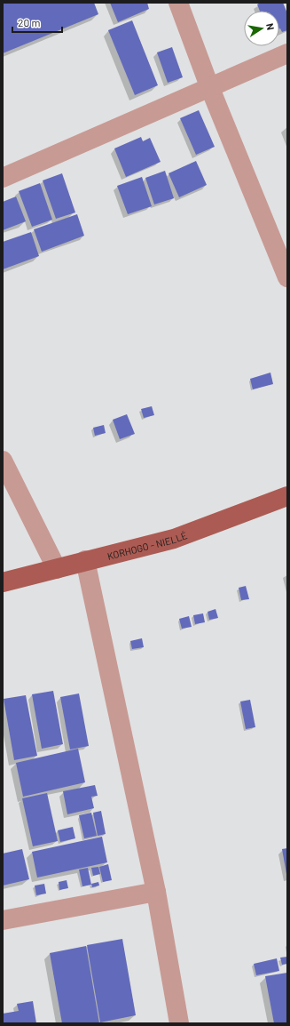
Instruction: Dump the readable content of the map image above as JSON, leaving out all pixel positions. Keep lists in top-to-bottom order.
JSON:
{
  "streets": {
    "main road": ["KORHOGO - NIELLÉ"]
  },
  "scale_bar": "20 m",
  "north": "right"
}
